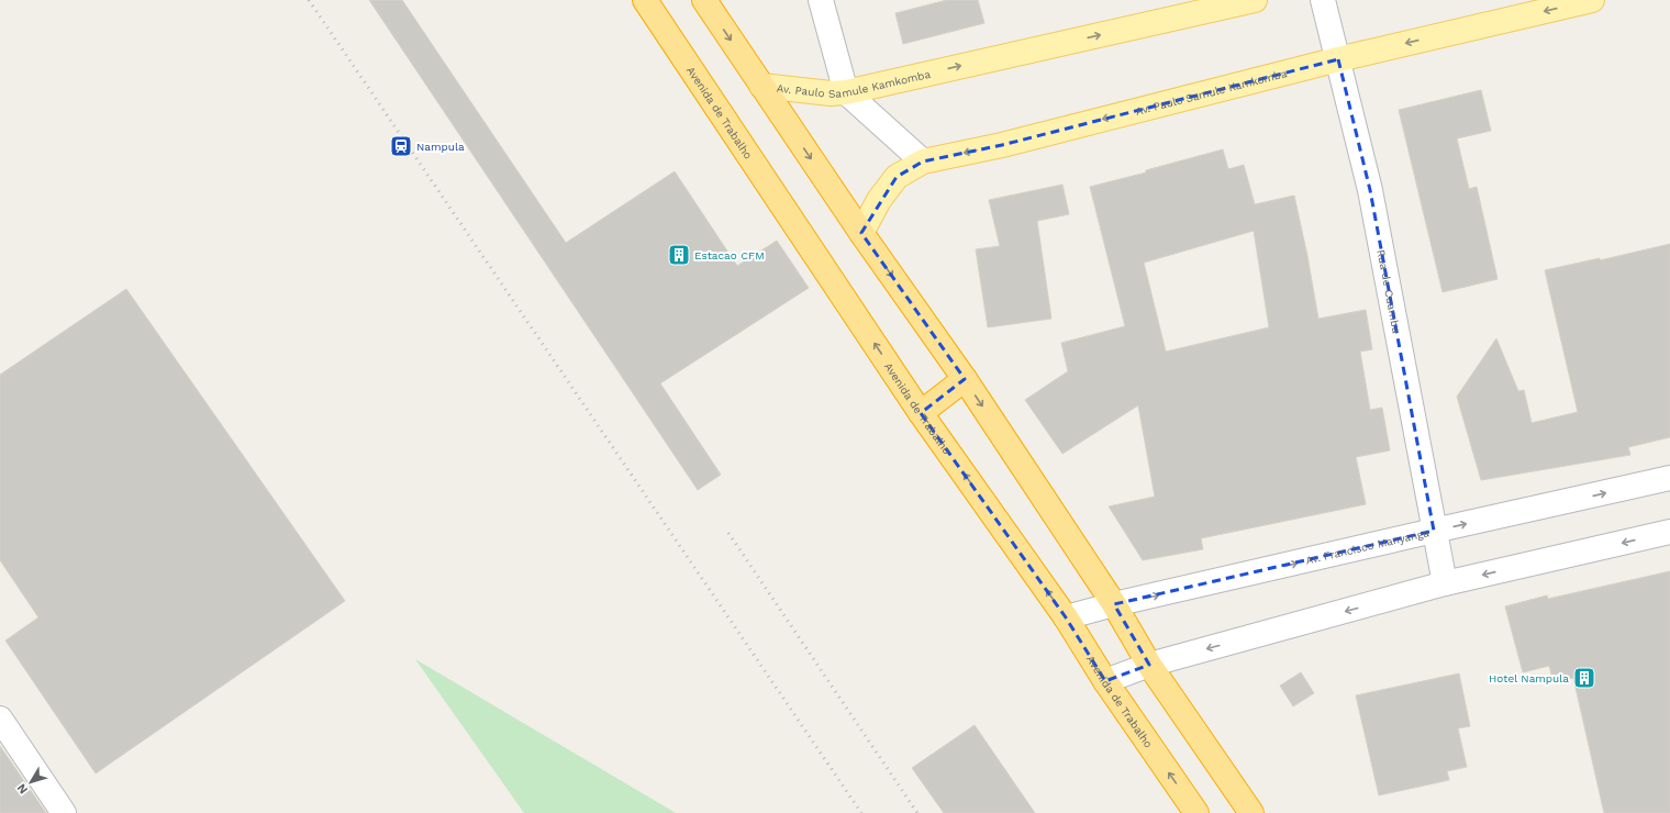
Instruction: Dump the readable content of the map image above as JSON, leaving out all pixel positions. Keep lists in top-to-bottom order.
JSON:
{
  "streets": {
    "highway": ["Avenida de Trabalho"],
    "main road": ["Av. Paulo Samule Kamkomba"],
    "street": ["Rua de Cuamba", "Av. Francisco Manyanga"]
  },
  "crossings": [
    ["Av. Paulo Samule Kamkomba", "Rua de Cuamba"],
    ["Avenida de Trabalho", "Av. Francisco Manyanga"],
    ["Rua de Cuamba", "Av. Francisco Manyanga"]
  ],
  "places": {
    "station": ["Nampula"],
    "building": ["Estacao CFM", "Hotel Nampula"]
  },
  "north": "bottom left"
}
